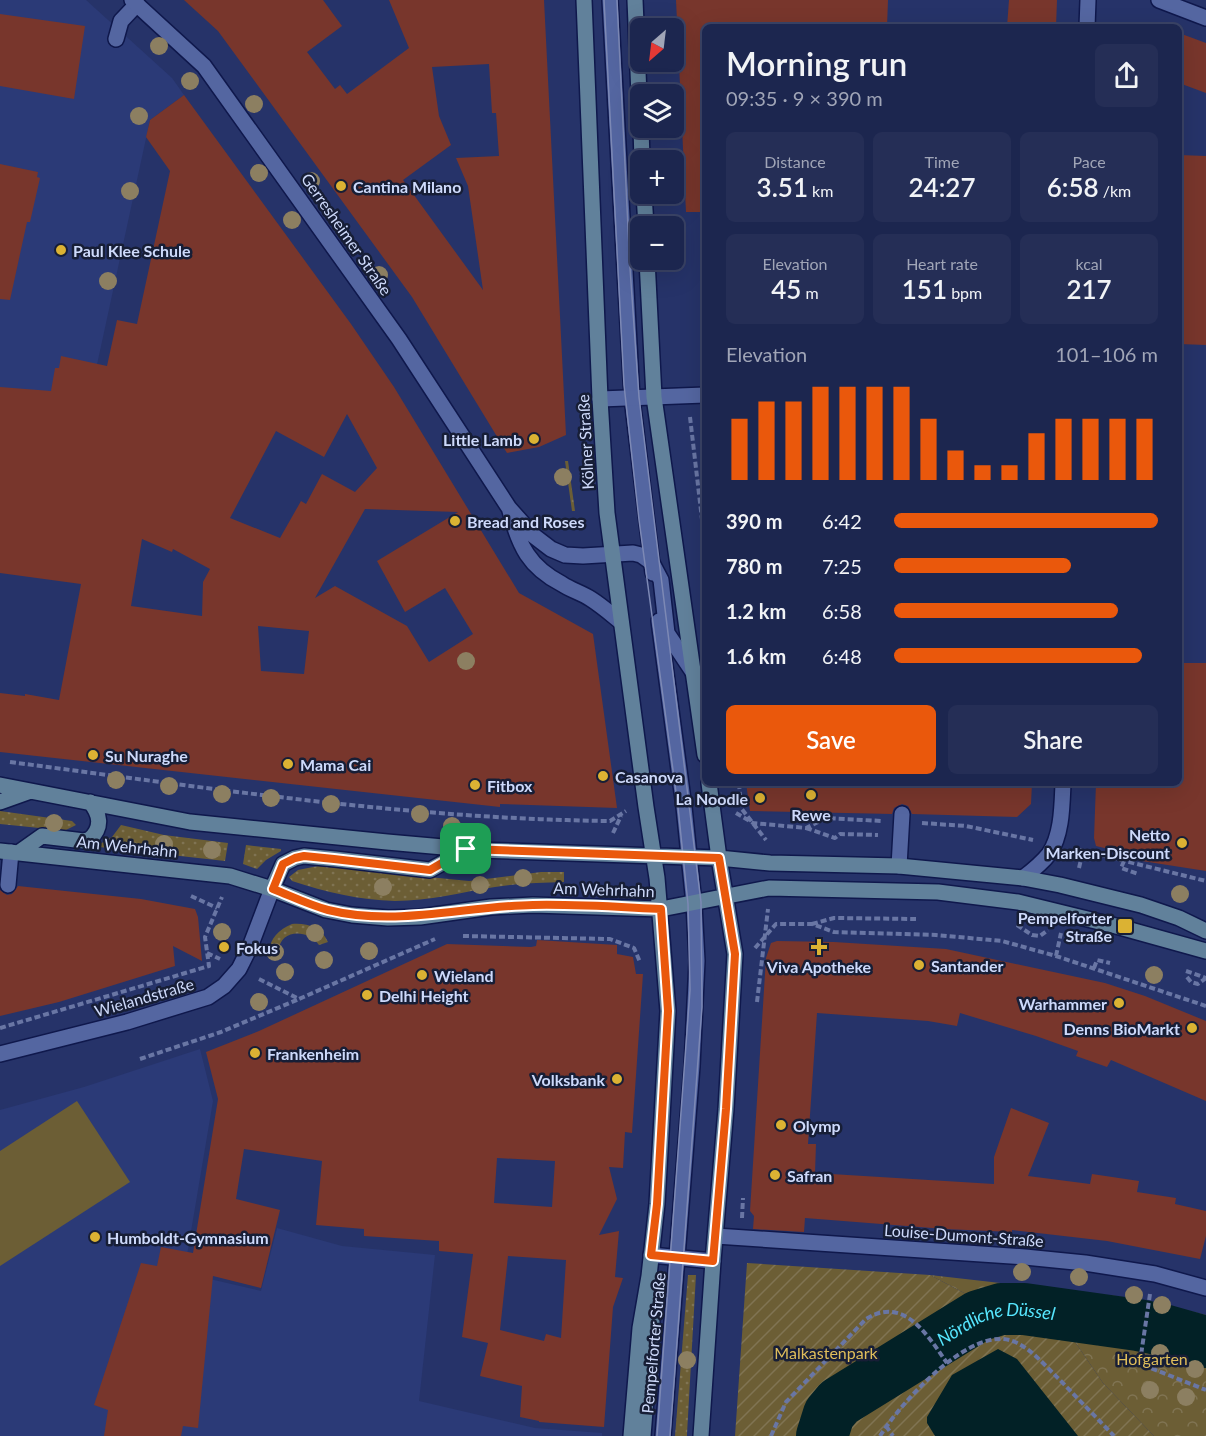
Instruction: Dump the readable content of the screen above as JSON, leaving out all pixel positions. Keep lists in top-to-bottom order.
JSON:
{
  "streets": {
    "main road": ["Kölner Straße", "Am Wehrhahn", "Pempelforter Straße"],
    "street": ["Gerresheimer Straße", "Wielandstraße", "Louise-Dumont-Straße"]
  },
  "crossings": [
    ["Gerresheimer Straße", "Kölner Straße"],
    ["Gerresheimer Straße", "Pempelforter Straße"],
    ["Kölner Straße", "Am Wehrhahn"],
    ["Kölner Straße", "Pempelforter Straße"],
    ["Am Wehrhahn", "Wielandstraße"],
    ["Am Wehrhahn", "Pempelforter Straße"]
  ],
  "water": ["Nördliche Düssel"],
  "parks": ["Malkastenpark", "Hofgarten"],
  "places": {
    "other": [
      "Cantina Milano",
      "Paul Klee Schule",
      "Little Lamb",
      "Bread and Roses",
      "Su Nuraghe",
      "Mama Cai",
      "Casanova",
      "Fitbox",
      "Rewe",
      "La Noodle",
      "Netto Marken-Discount",
      "Fokus",
      "Santander",
      "Wieland",
      "Delhi Height",
      "Warhammer",
      "Denns BioMarkt",
      "Frankenheim",
      "Volksbank",
      "Olymp",
      "Safran",
      "Humboldt-Gymnasium"
    ],
    "transit": ["Pempelforter Straße"],
    "health": ["Viva Apotheke"]
  },
  "north": "bottom left",
  "page": {
    "map_buttons": ["+", "−"],
    "heading": ["Morning run", "09:35 · 9 × 390 m"],
    "stats": [
      ["Distance", "3.51 km"],
      ["Time", "24:27"],
      ["Pace", "6:58 /km"],
      ["Elevation", "45 m"],
      ["Heart rate", "151 bpm"],
      ["kcal", "217"]
    ],
    "chart": ["Elevation", "101–106 m"],
    "list": [
      {
        "name": "390 m",
        "note": "6:42"
      },
      {
        "name": "780 m",
        "note": "7:25"
      },
      {
        "name": "1.2 km",
        "note": "6:58"
      },
      {
        "name": "1.6 km",
        "note": "6:48"
      }
    ],
    "buttons": ["Save", "Share"]
  }
}
